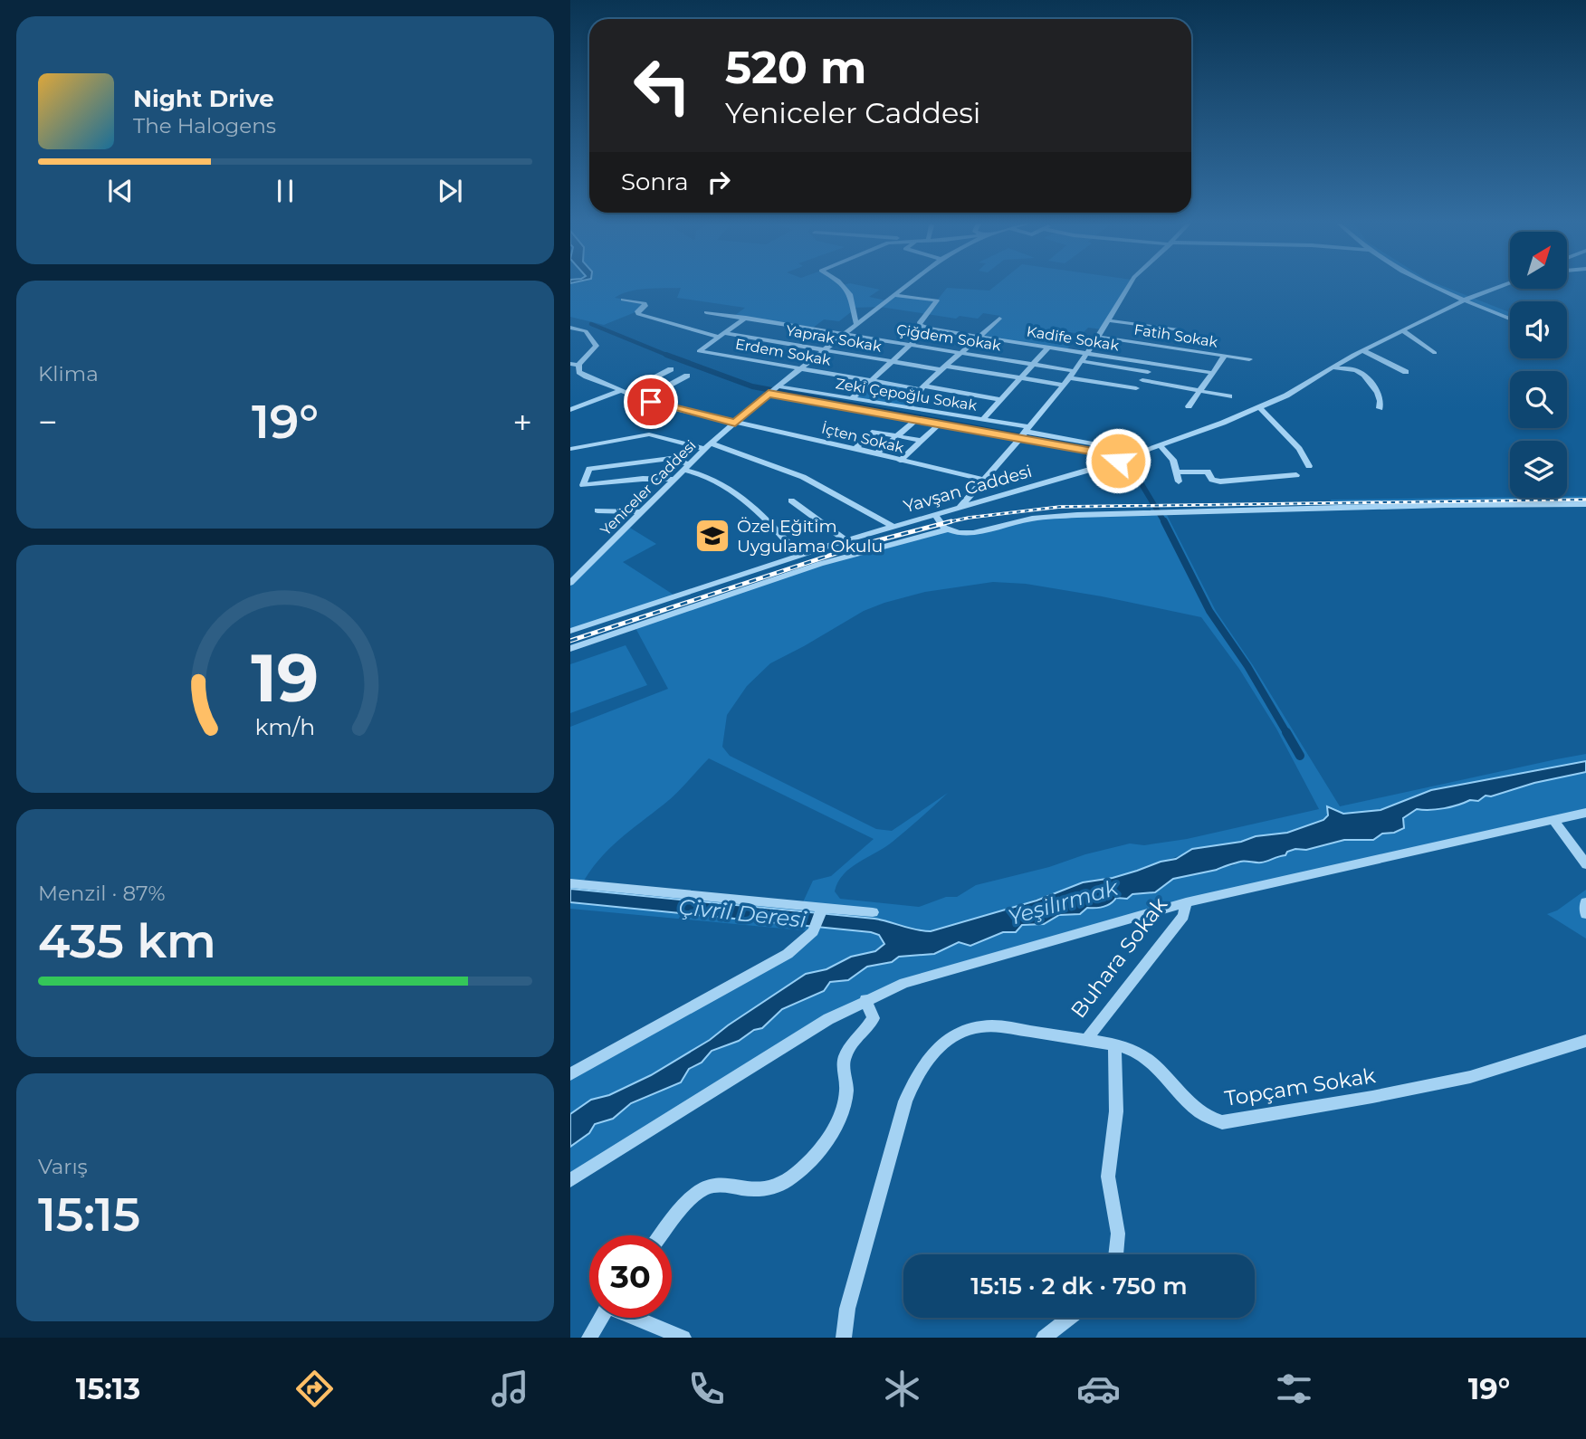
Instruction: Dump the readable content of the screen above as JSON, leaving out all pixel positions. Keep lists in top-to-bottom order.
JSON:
{
  "streets": {
    "street": [
      "Fatih Sokak",
      "Çiğdem Sokak",
      "Yaprak Sokak",
      "Kadife Sokak",
      "Erdem Sokak",
      "Zeki Çepoğlu Sokak",
      "İçten Sokak",
      "Yeniceler Caddesi",
      "Yavşan Caddesi",
      "Buhara Sokak",
      "Topçam Sokak"
    ]
  },
  "crossings": [
    ["Çiğdem Sokak", "Erdem Sokak"],
    ["Çiğdem Sokak", "Yeniceler Caddesi"],
    ["Yaprak Sokak", "Erdem Sokak"],
    ["Yaprak Sokak", "Yeniceler Caddesi"],
    ["Erdem Sokak", "Yeniceler Caddesi"],
    ["Zeki Çepoğlu Sokak", "Yeniceler Caddesi"],
    ["Zeki Çepoğlu Sokak", "Yavşan Caddesi"],
    ["İçten Sokak", "Yeniceler Caddesi"],
    ["Buhara Sokak", "Topçam Sokak"]
  ],
  "water": ["Yeşilırmak", "Çivril Deresi"],
  "places": {
    "school or university": ["Özel Eğitim Uygulama Okulu"]
  },
  "north": "top right",
  "page": {
    "turn": ["520 m", "Yeniceler Caddesi"],
    "song": ["Night Drive", "The Halogens"],
    "then": "Sonra",
    "tile": [
      "Klima",
      ["Menzil · 87%", "435 km"],
      ["Varış", "15:15"]
    ],
    "heat": ["−", "19°", "+"],
    "limit": "30",
    "trip": "15:15 · 2 dk · 750 m",
    "tabs": ["15:13", "19°"],
    "gauge": ["19", "km/h"]
  }
}
